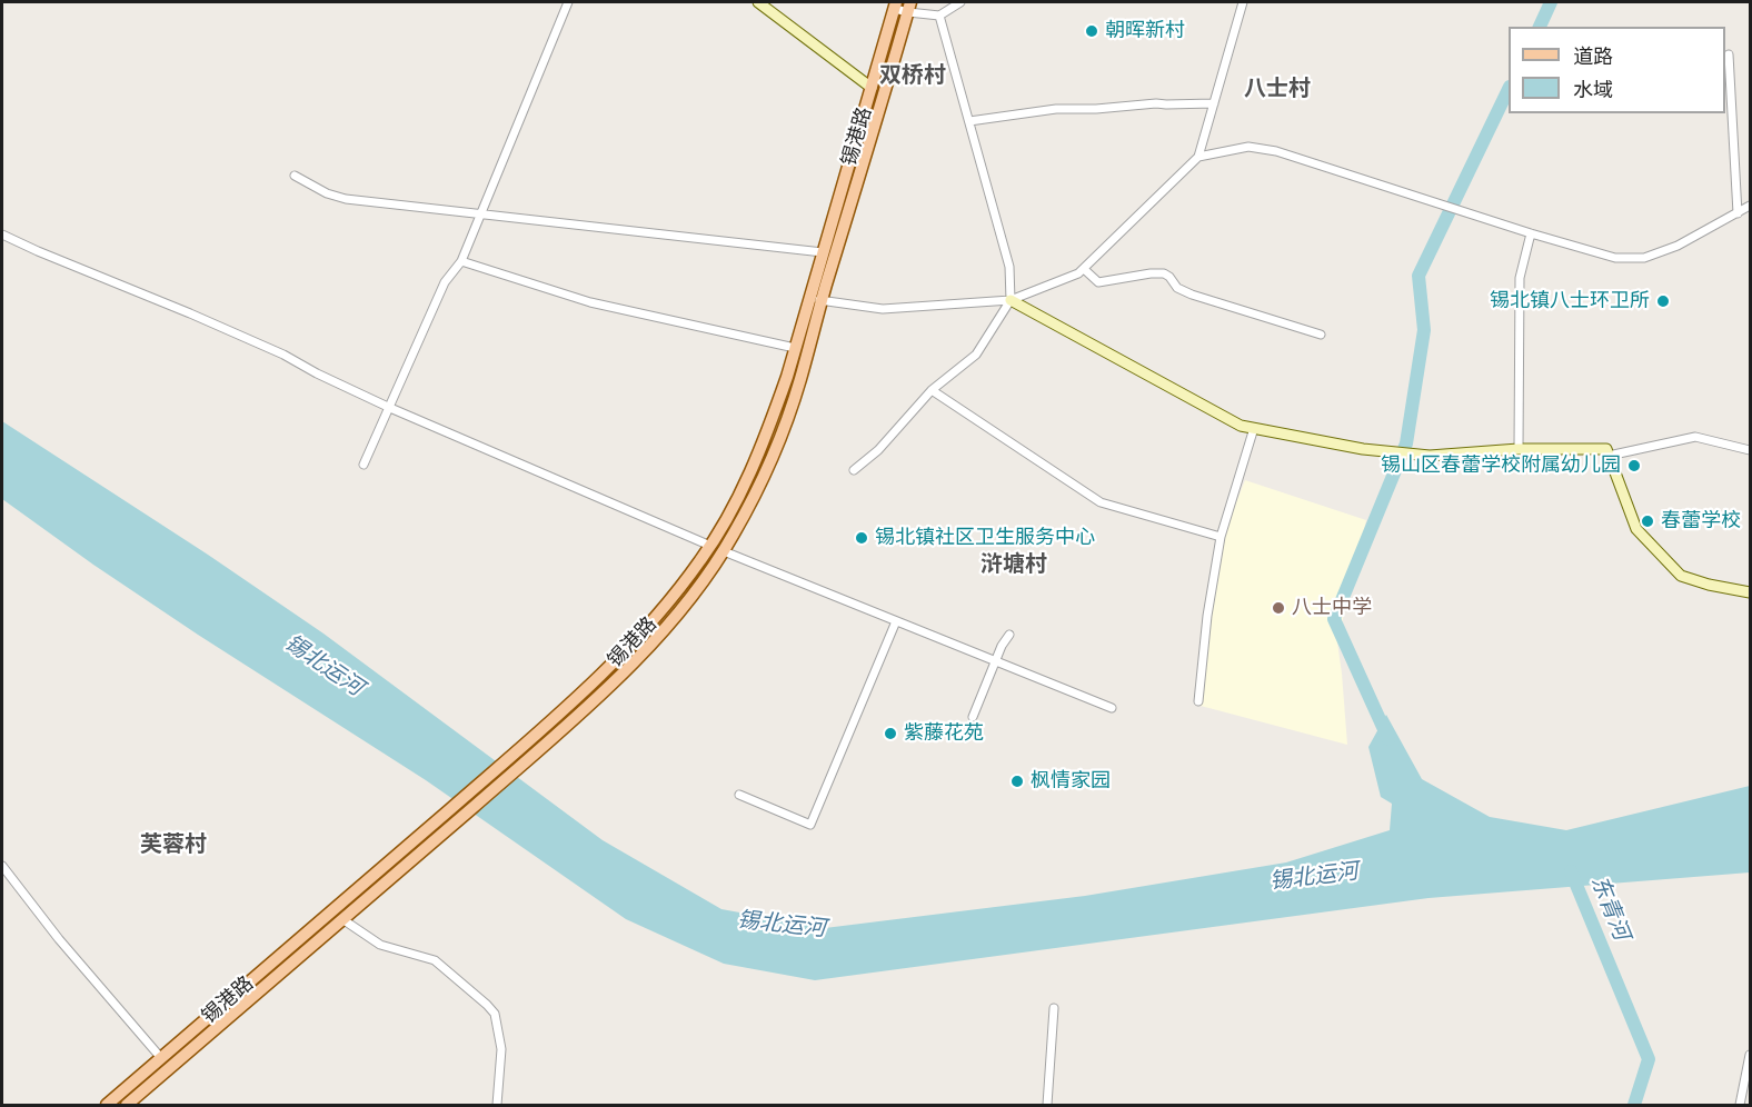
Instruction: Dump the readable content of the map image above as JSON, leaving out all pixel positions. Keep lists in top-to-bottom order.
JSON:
{
  "streets": {
    "main road": ["锡港路"]
  },
  "districts": [
    "双桥村",
    "八士村",
    "浒塘村",
    "芙蓉村"
  ],
  "water": ["锡北运河", "东青河"],
  "places": [
    "朝晖新村",
    "锡北镇八士环卫所",
    "锡山区春蕾学校附属幼儿园",
    "春蕾学校",
    "锡北镇社区卫生服务中心",
    "八士中学",
    "紫藤花苑",
    "枫情家园"
  ],
  "legend": ["道路", "水域"]
}
